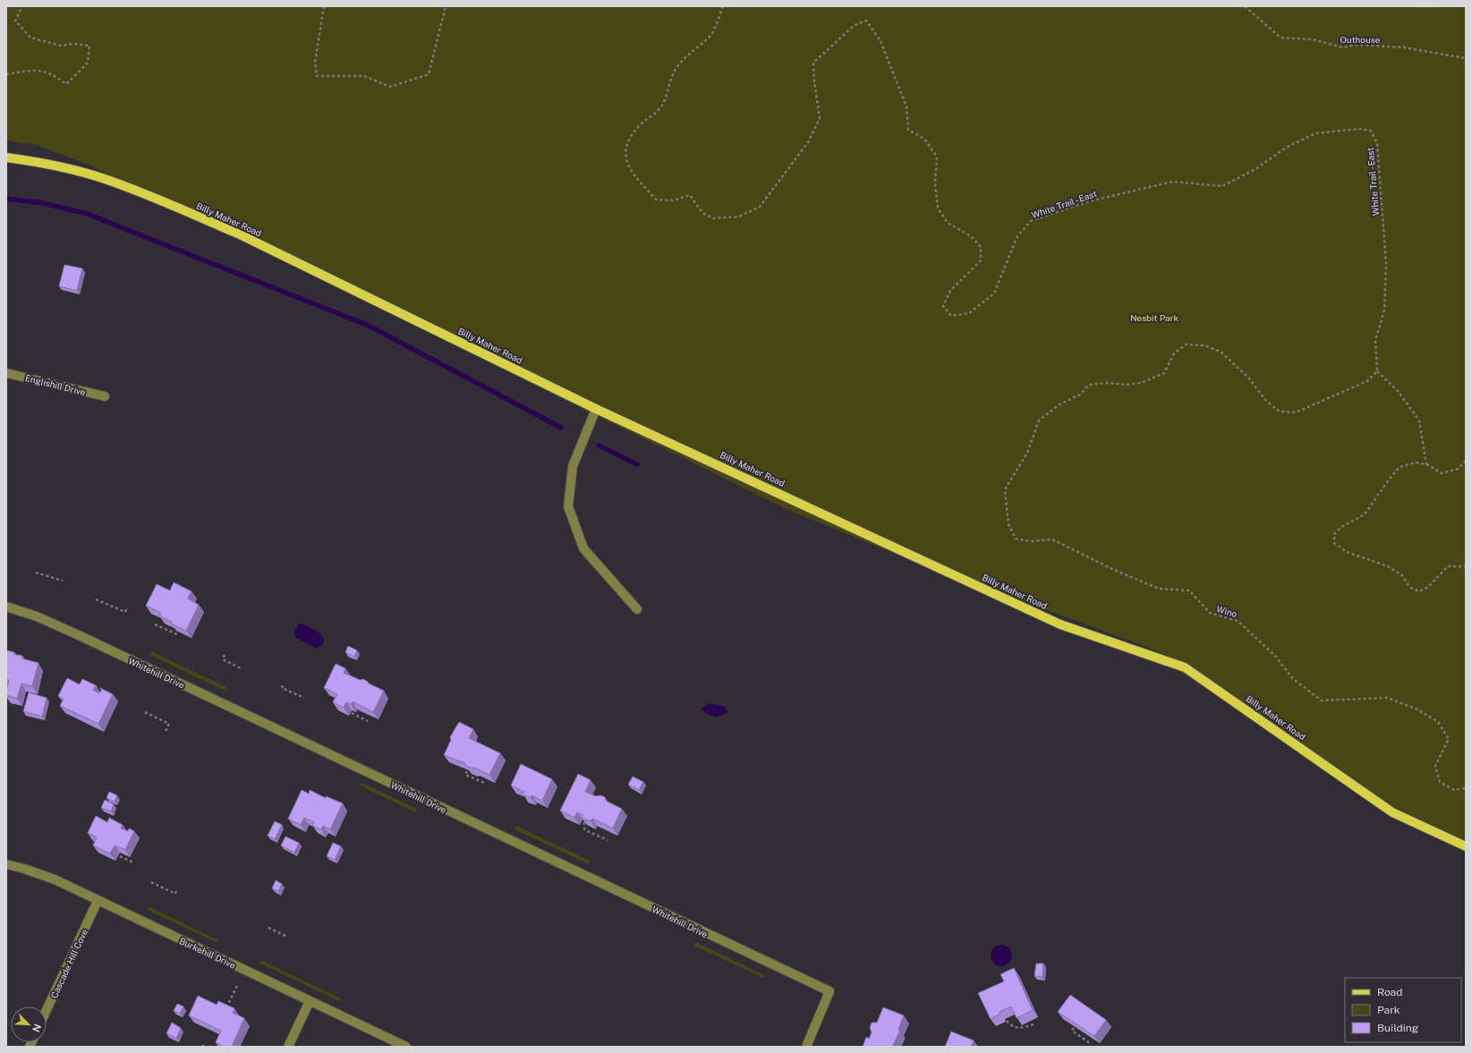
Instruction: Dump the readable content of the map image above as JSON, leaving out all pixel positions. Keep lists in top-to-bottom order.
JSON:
{
  "streets": {
    "main road": ["Billy Maher Road"],
    "street": [
      "Englishill Drive",
      "Whitehill Drive",
      "Burkehill Drive",
      "Cascade Hill Cove"
    ],
    "path": ["Outhouse", "White Trail - East", "Wino"]
  },
  "crossings": [
    ["White Trail - East", "Wino"],
    ["Burkehill Drive", "Cascade Hill Cove"]
  ],
  "parks": ["Nesbit Park"],
  "legend": ["Road", "Park", "Building"],
  "north": "bottom right"
}
